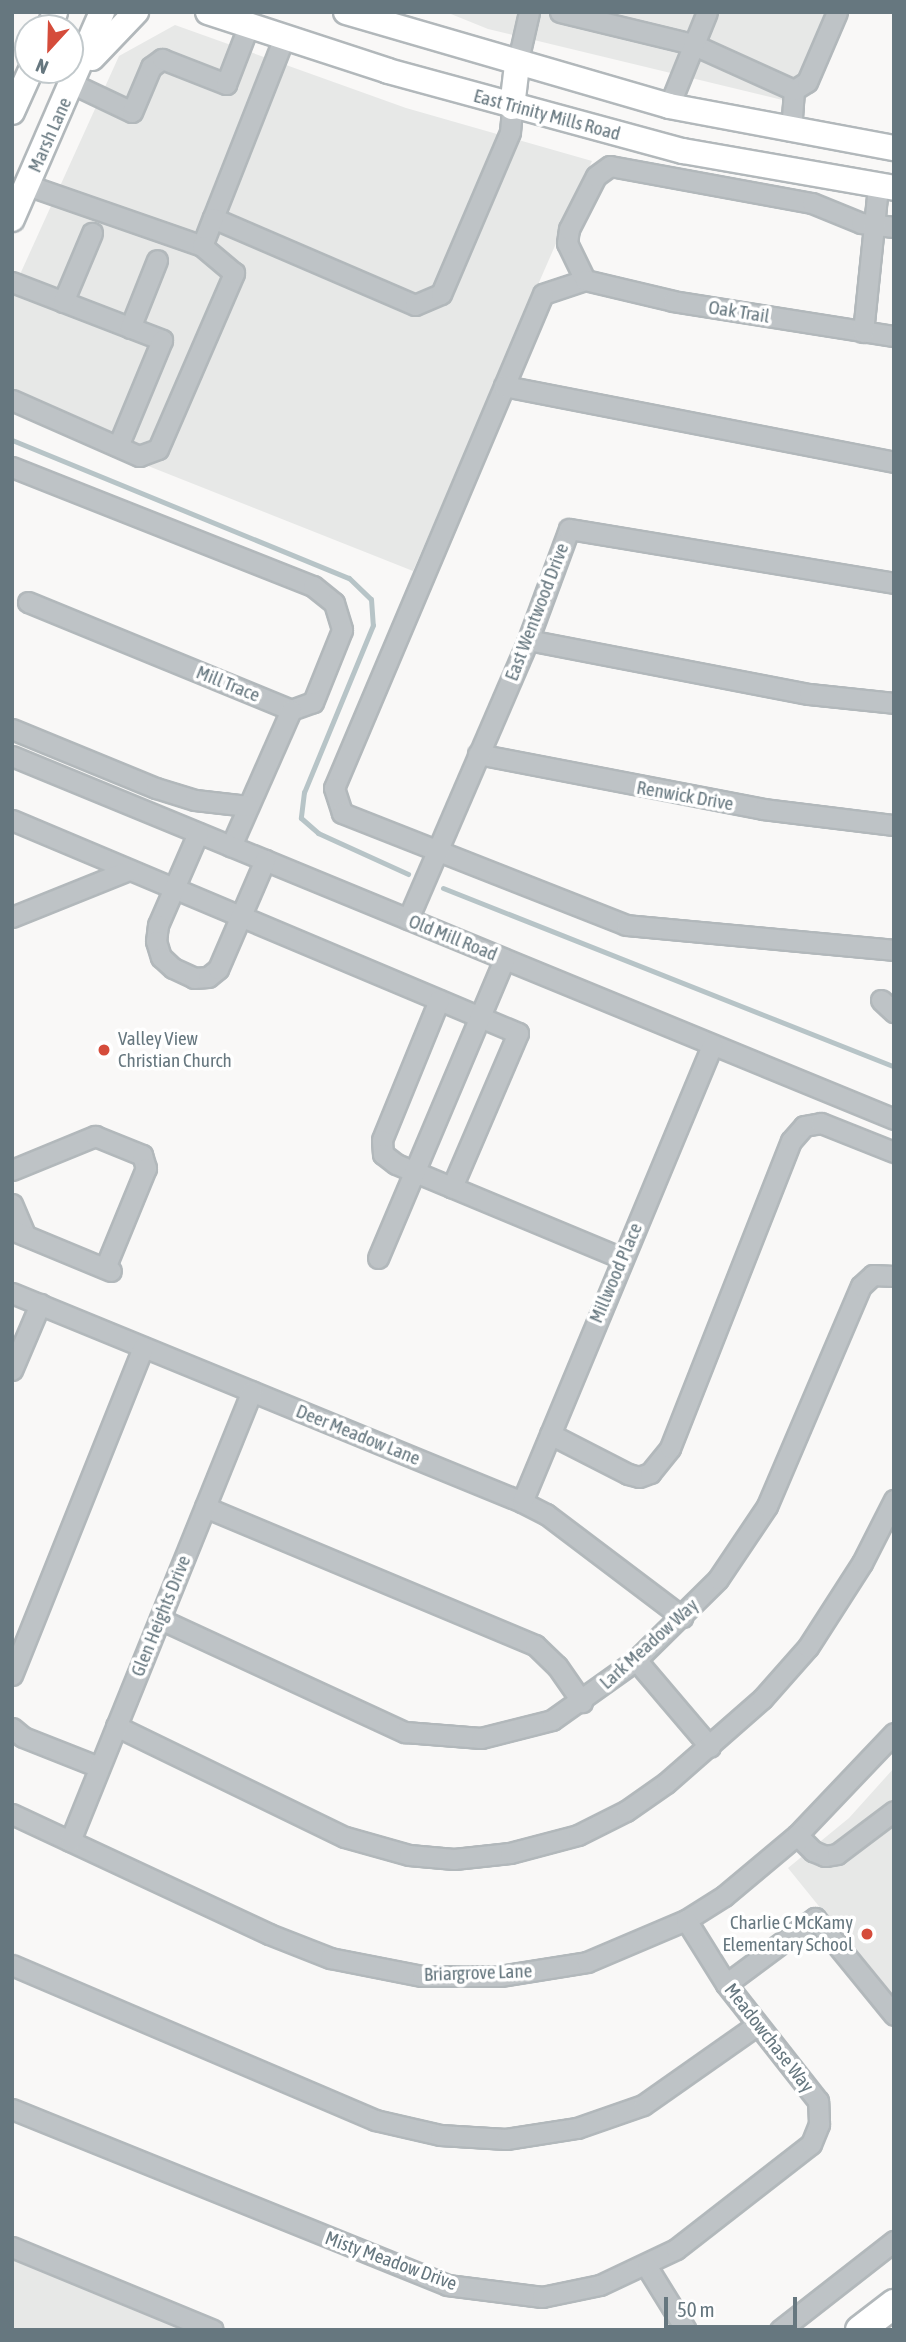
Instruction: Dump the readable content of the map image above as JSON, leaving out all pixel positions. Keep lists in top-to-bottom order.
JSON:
{
  "streets": {
    "main road": ["East Trinity Mills Road", "Marsh Lane"],
    "street": [
      "Oak Trail",
      "East Wentwood Drive",
      "Mill Trace",
      "Renwick Drive",
      "Old Mill Road",
      "Millwood Place",
      "Deer Meadow Lane",
      "Glen Heights Drive",
      "Lark Meadow Way",
      "Briargrove Lane",
      "Meadowchase Way",
      "Misty Meadow Drive"
    ]
  },
  "crossings": [
    ["East Wentwood Drive", "Renwick Drive"],
    ["East Wentwood Drive", "Old Mill Road"],
    ["Old Mill Road", "Millwood Place"],
    ["Millwood Place", "Deer Meadow Lane"],
    ["Deer Meadow Lane", "Glen Heights Drive"],
    ["Deer Meadow Lane", "Lark Meadow Way"],
    ["Glen Heights Drive", "Lark Meadow Way"],
    ["Glen Heights Drive", "Briargrove Lane"],
    ["Briargrove Lane", "Meadowchase Way"],
    ["Meadowchase Way", "Misty Meadow Drive"]
  ],
  "places": ["Valley View Christian Church", "Charlie C McKamy Elementary School"],
  "scale_bar": "50 m",
  "north": "bottom"
}
